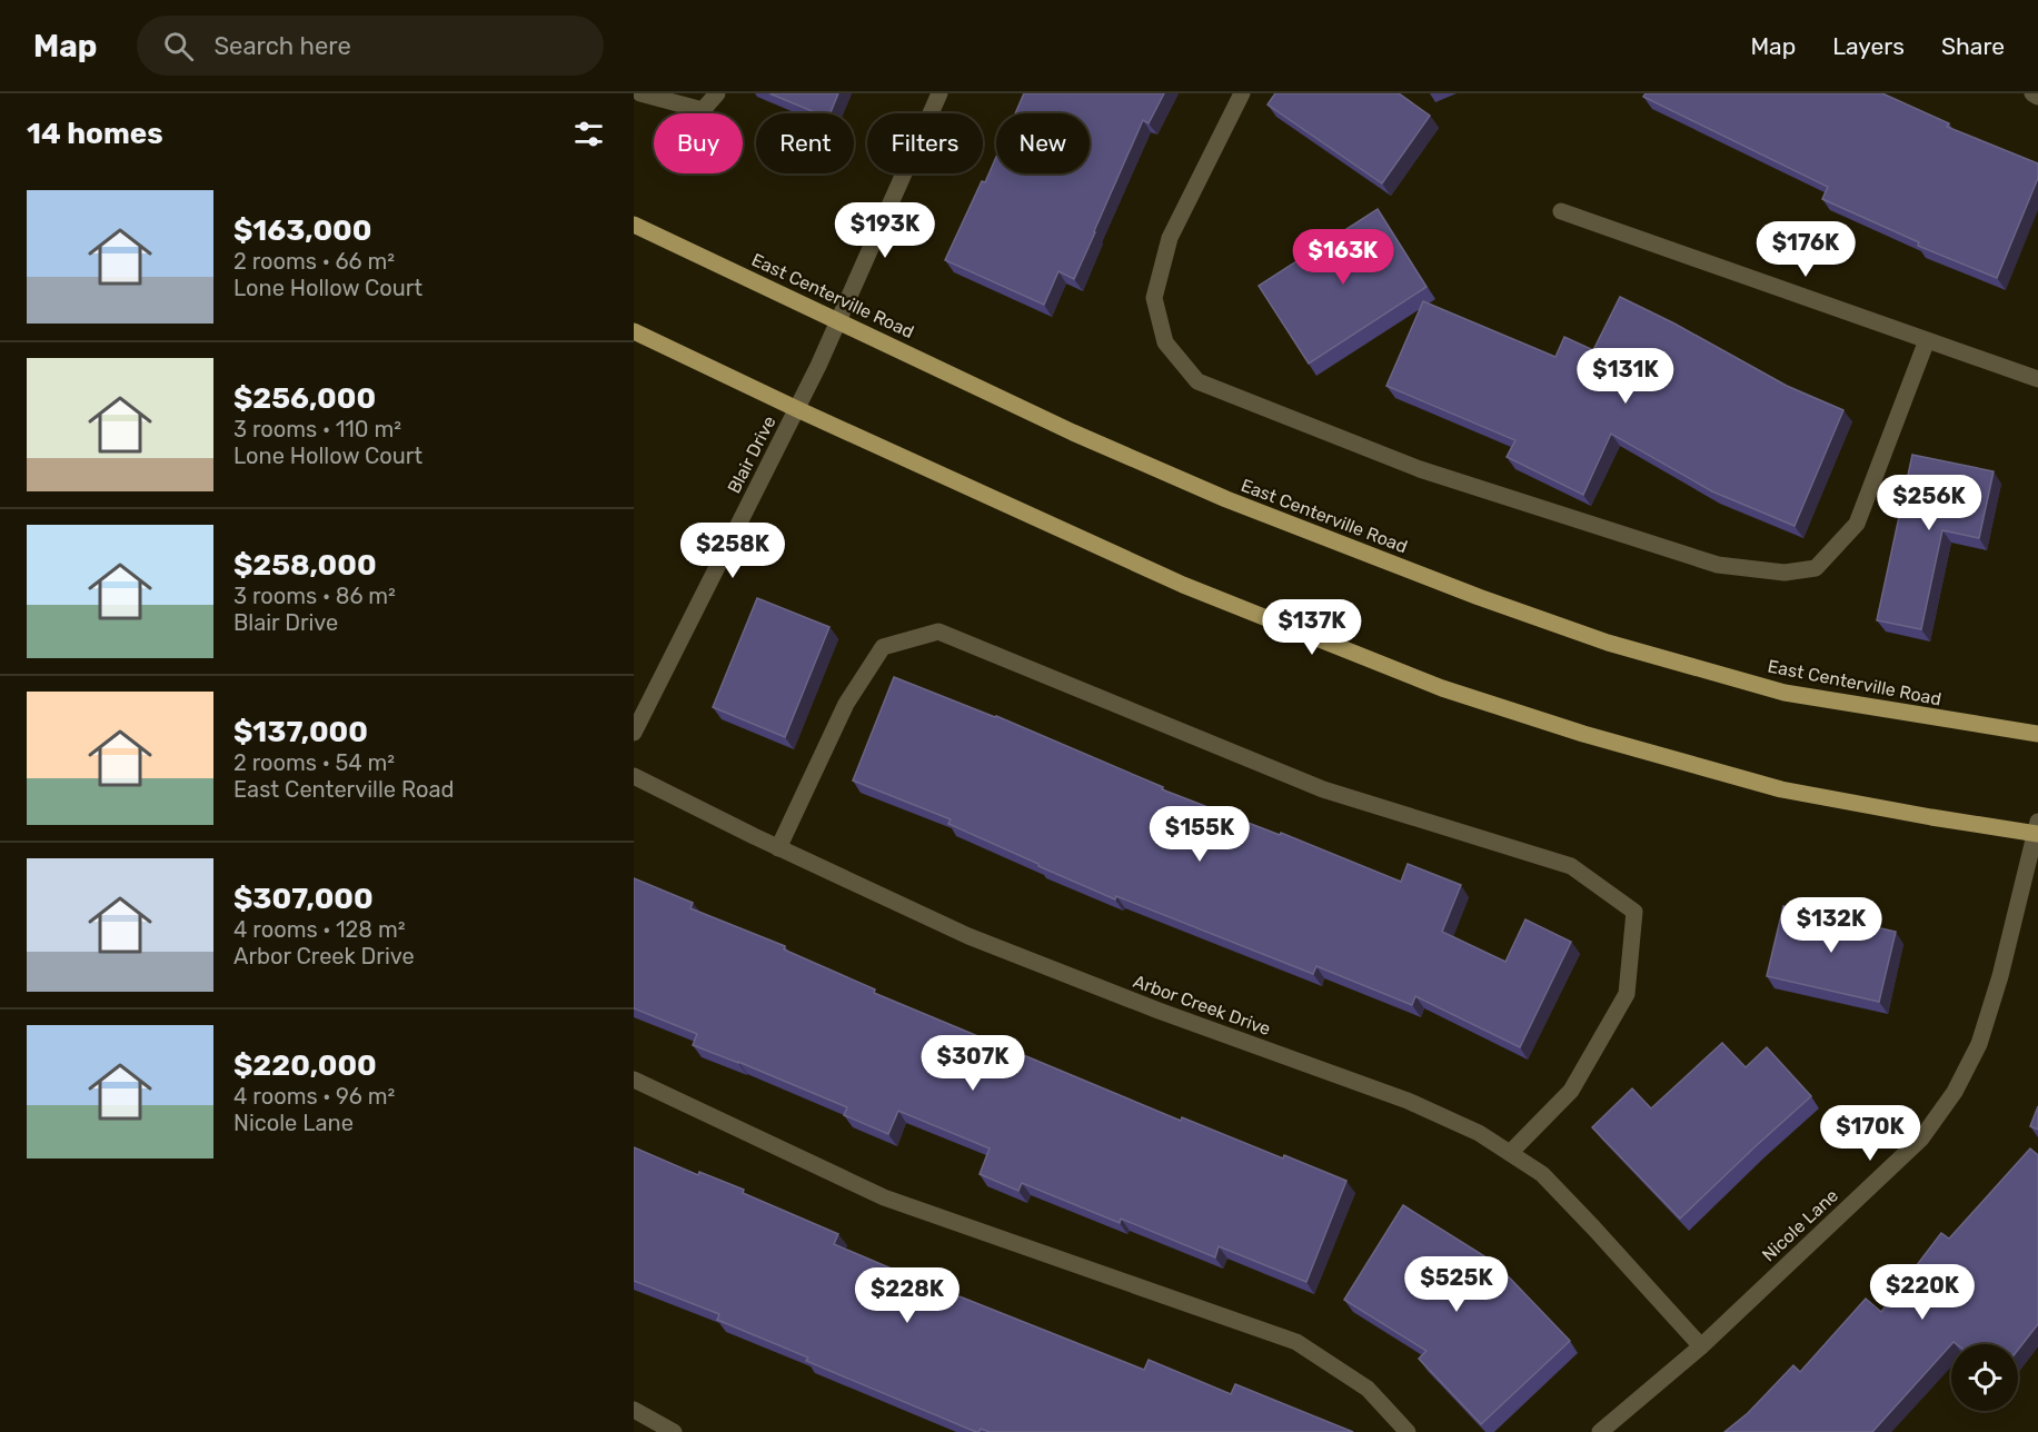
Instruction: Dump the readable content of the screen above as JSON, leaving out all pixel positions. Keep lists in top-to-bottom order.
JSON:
{
  "streets": {
    "main road": ["East Centerville Road"],
    "street": ["Blair Drive", "Arbor Creek Drive", "Nicole Lane"]
  },
  "crossings": [
    ["East Centerville Road", "Blair Drive"],
    ["Arbor Creek Drive", "Nicole Lane"]
  ],
  "page": {
    "header": "Map",
    "search": "Search here",
    "nav": ["Map", "Layers", "Share"],
    "heading": "14 homes",
    "chip": [
      "Buy",
      "Rent",
      "Filters",
      "New"
    ],
    "list": [
      {
        "name": "$163,000",
        "note": "2 rooms · 66 m² · Lone Hollow Court"
      },
      {
        "name": "$256,000",
        "note": "3 rooms · 110 m² · Lone Hollow Court"
      },
      {
        "name": "$258,000",
        "note": "3 rooms · 86 m² · Blair Drive"
      },
      {
        "name": "$137,000",
        "note": "2 rooms · 54 m² · East Centerville Road"
      },
      {
        "name": "$307,000",
        "note": "4 rooms · 128 m² · Arbor Creek Drive"
      },
      {
        "name": "$220,000",
        "note": "4 rooms · 96 m² · Nicole Lane"
      }
    ],
    "price": [
      "$193K",
      "$176K",
      "$163K",
      "$131K",
      "$256K",
      "$258K",
      "$137K",
      "$155K",
      "$132K",
      "$307K",
      "$170K",
      "$525K",
      "$220K",
      "$228K"
    ]
  }
}
